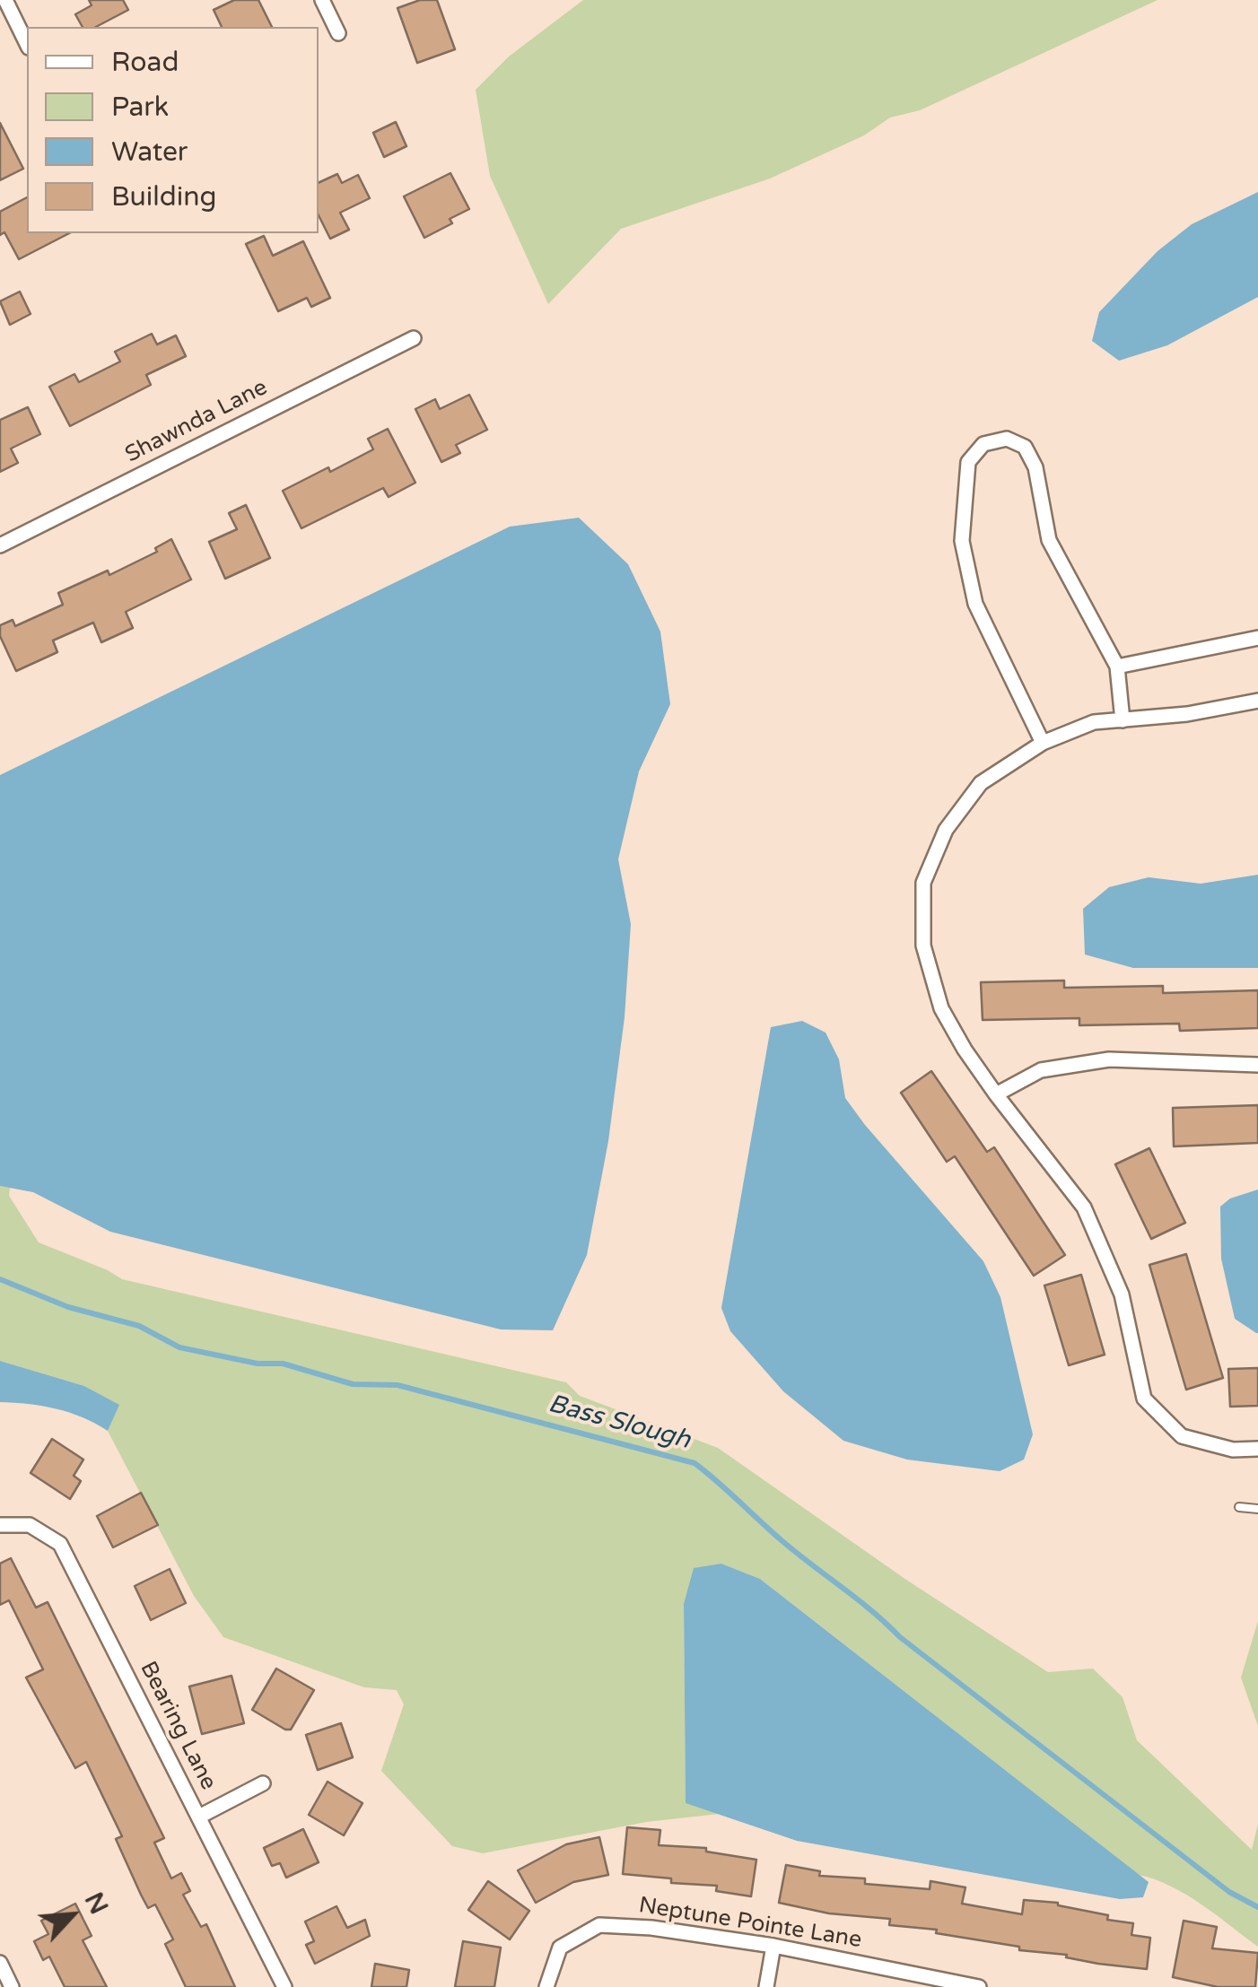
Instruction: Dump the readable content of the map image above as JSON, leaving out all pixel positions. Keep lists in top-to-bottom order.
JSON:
{
  "streets": {
    "street": ["Shawnda Lane", "Bearing Lane", "Neptune Pointe Lane"]
  },
  "water": ["Bass Slough"],
  "legend": [
    "Road",
    "Park",
    "Water",
    "Building"
  ],
  "north": "top right"
}
